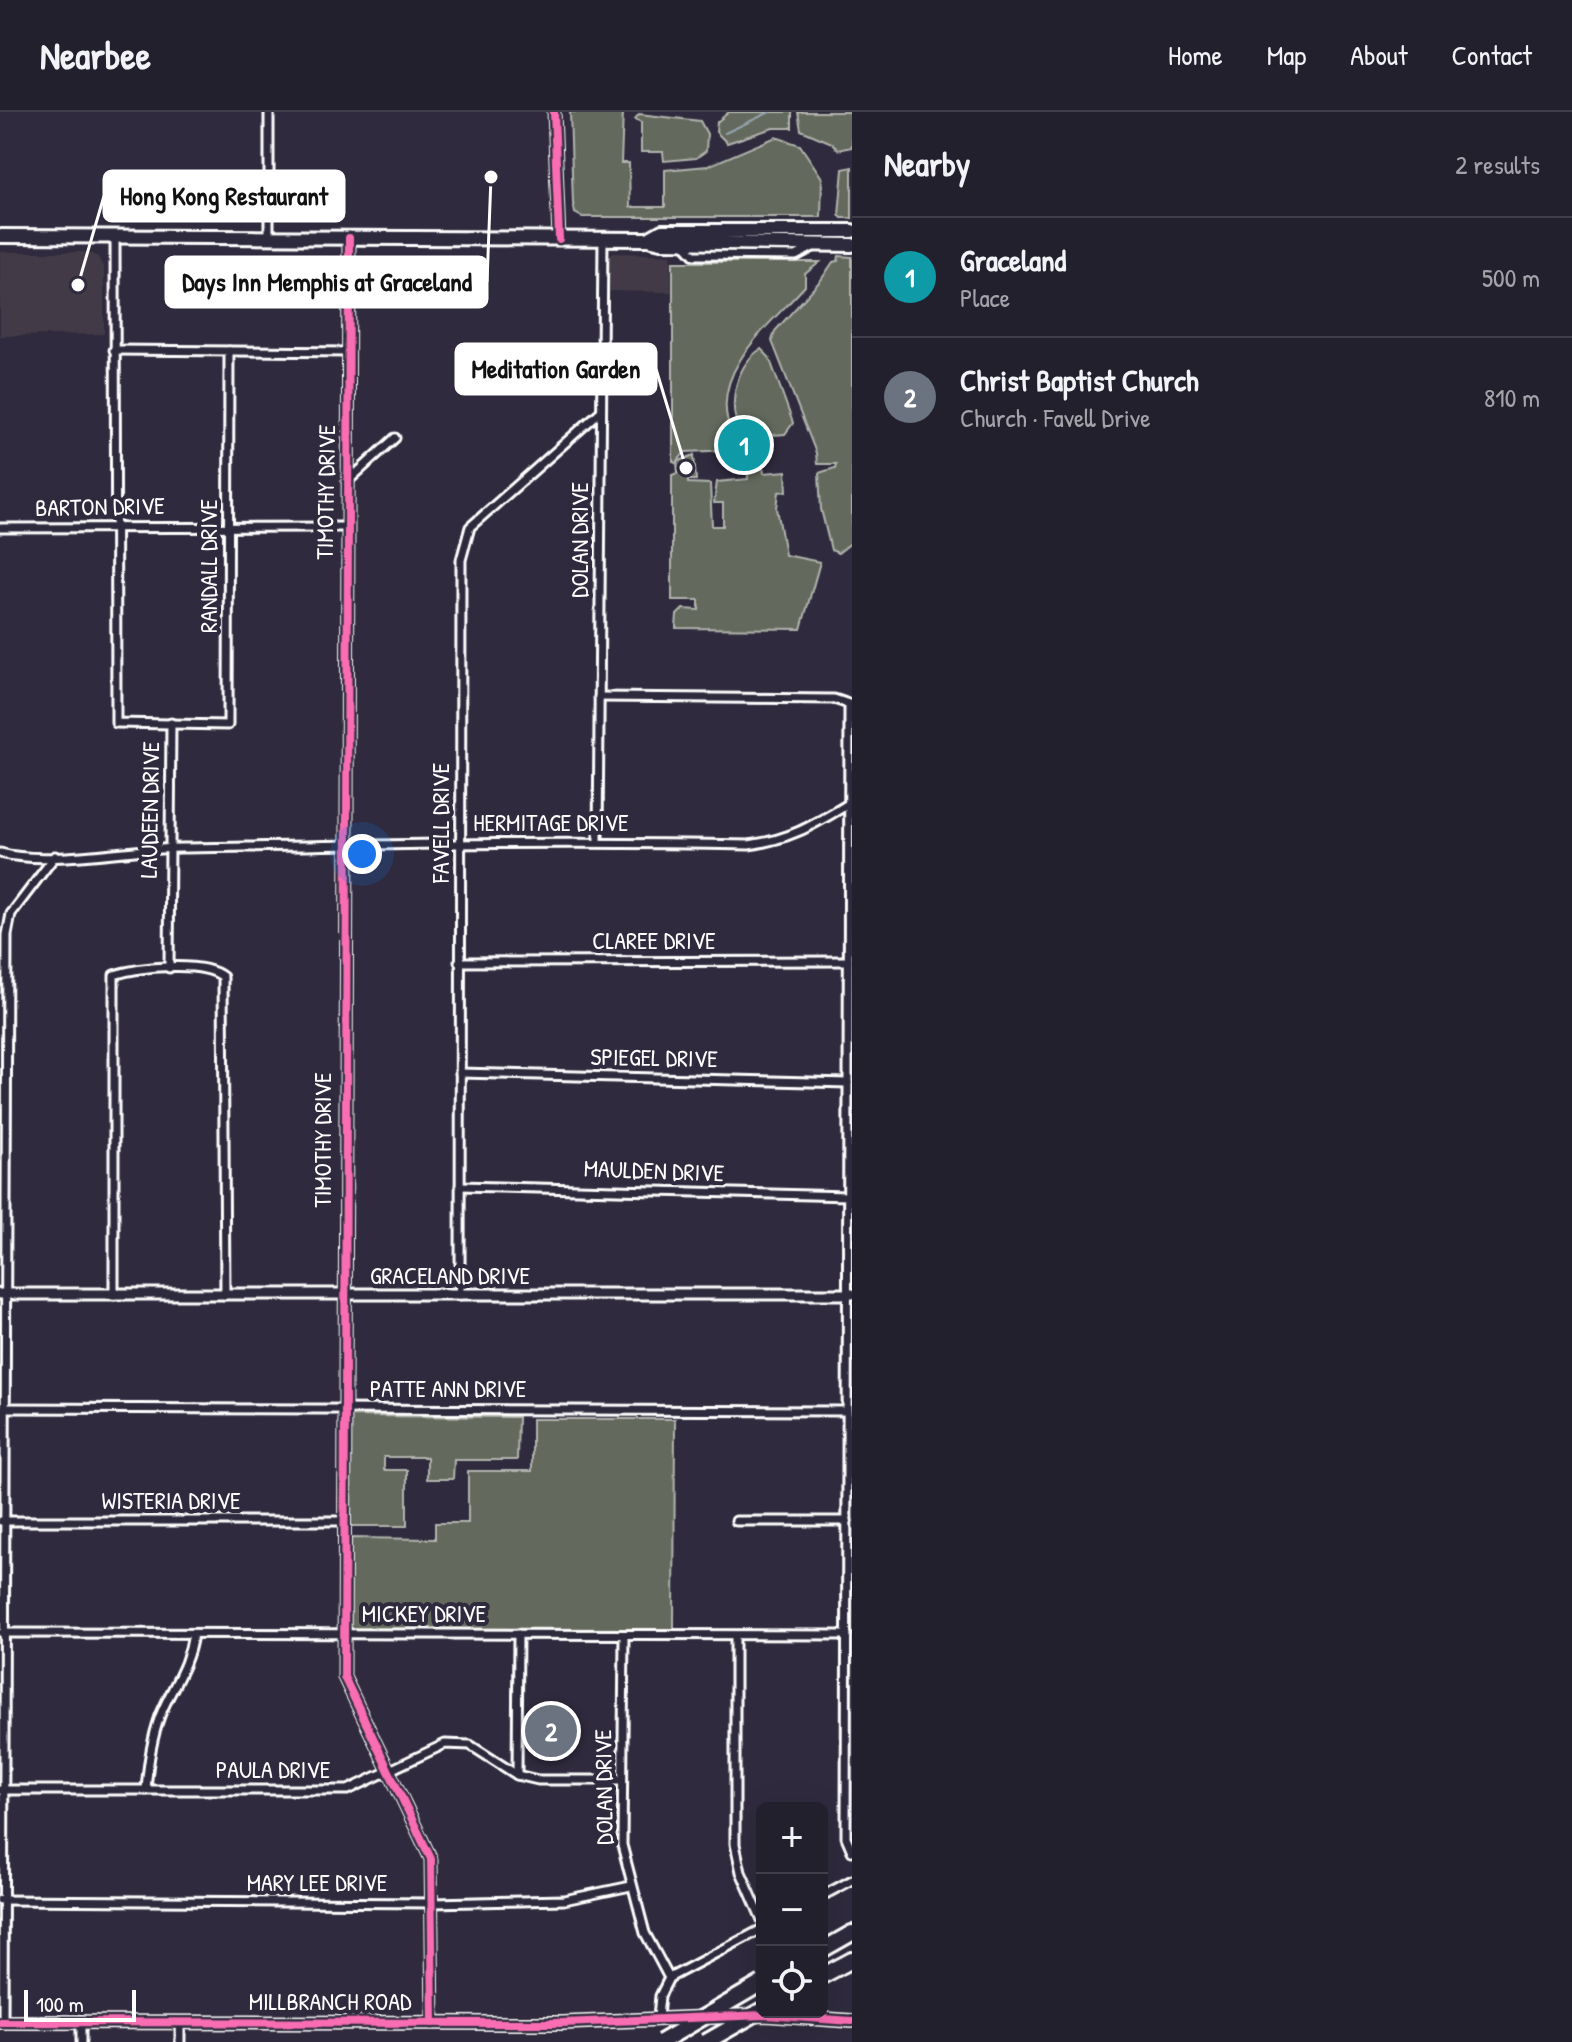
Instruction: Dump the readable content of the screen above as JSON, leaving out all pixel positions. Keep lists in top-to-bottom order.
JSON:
{
  "streets": {
    "main road": ["MILLBRANCH ROAD"],
    "street": [
      "TIMOTHY DRIVE",
      "BARTON DRIVE",
      "DOLAN DRIVE",
      "RANDALL DRIVE",
      "LAUDEEN DRIVE",
      "FAVELL DRIVE",
      "HERMITAGE DRIVE",
      "CLAREE DRIVE",
      "SPIEGEL DRIVE",
      "MAULDEN DRIVE",
      "GRACELAND DRIVE",
      "PATTE ANN DRIVE",
      "WISTERIA DRIVE",
      "MICKEY DRIVE",
      "PAULA DRIVE",
      "MARY LEE DRIVE"
    ]
  },
  "crossings": [
    ["TIMOTHY DRIVE", "BARTON DRIVE"],
    ["TIMOTHY DRIVE", "HERMITAGE DRIVE"],
    ["TIMOTHY DRIVE", "GRACELAND DRIVE"],
    ["TIMOTHY DRIVE", "PATTE ANN DRIVE"],
    ["TIMOTHY DRIVE", "WISTERIA DRIVE"],
    ["TIMOTHY DRIVE", "MICKEY DRIVE"],
    ["TIMOTHY DRIVE", "PAULA DRIVE"],
    ["TIMOTHY DRIVE", "MARY LEE DRIVE"],
    ["TIMOTHY DRIVE", "MILLBRANCH ROAD"],
    ["BARTON DRIVE", "RANDALL DRIVE"],
    ["BARTON DRIVE", "LAUDEEN DRIVE"],
    ["DOLAN DRIVE", "FAVELL DRIVE"],
    ["DOLAN DRIVE", "HERMITAGE DRIVE"],
    ["DOLAN DRIVE", "MICKEY DRIVE"],
    ["DOLAN DRIVE", "PAULA DRIVE"],
    ["DOLAN DRIVE", "MARY LEE DRIVE"],
    ["RANDALL DRIVE", "LAUDEEN DRIVE"],
    ["LAUDEEN DRIVE", "HERMITAGE DRIVE"],
    ["FAVELL DRIVE", "HERMITAGE DRIVE"],
    ["FAVELL DRIVE", "CLAREE DRIVE"],
    ["FAVELL DRIVE", "SPIEGEL DRIVE"],
    ["FAVELL DRIVE", "MAULDEN DRIVE"],
    ["FAVELL DRIVE", "GRACELAND DRIVE"]
  ],
  "places": ["Days Inn Memphis at Graceland", "Hong Kong Restaurant", "Meditation Garden"],
  "scale_bar": "100 m",
  "page": {
    "header": "Nearbee",
    "nav": [
      "Home",
      "Map",
      "About",
      "Contact"
    ],
    "heading": ["Nearby", "2 results"],
    "list": [
      {
        "mark": "1",
        "name": "Graceland",
        "note": "Place",
        "value": "500 m"
      },
      {
        "mark": "2",
        "name": "Christ Baptist Church",
        "note": "Church · Favell Drive",
        "value": "810 m"
      }
    ],
    "pins": ["1", "2"],
    "map_buttons": ["+", "−"],
    "scale": "100 m"
  }
}
